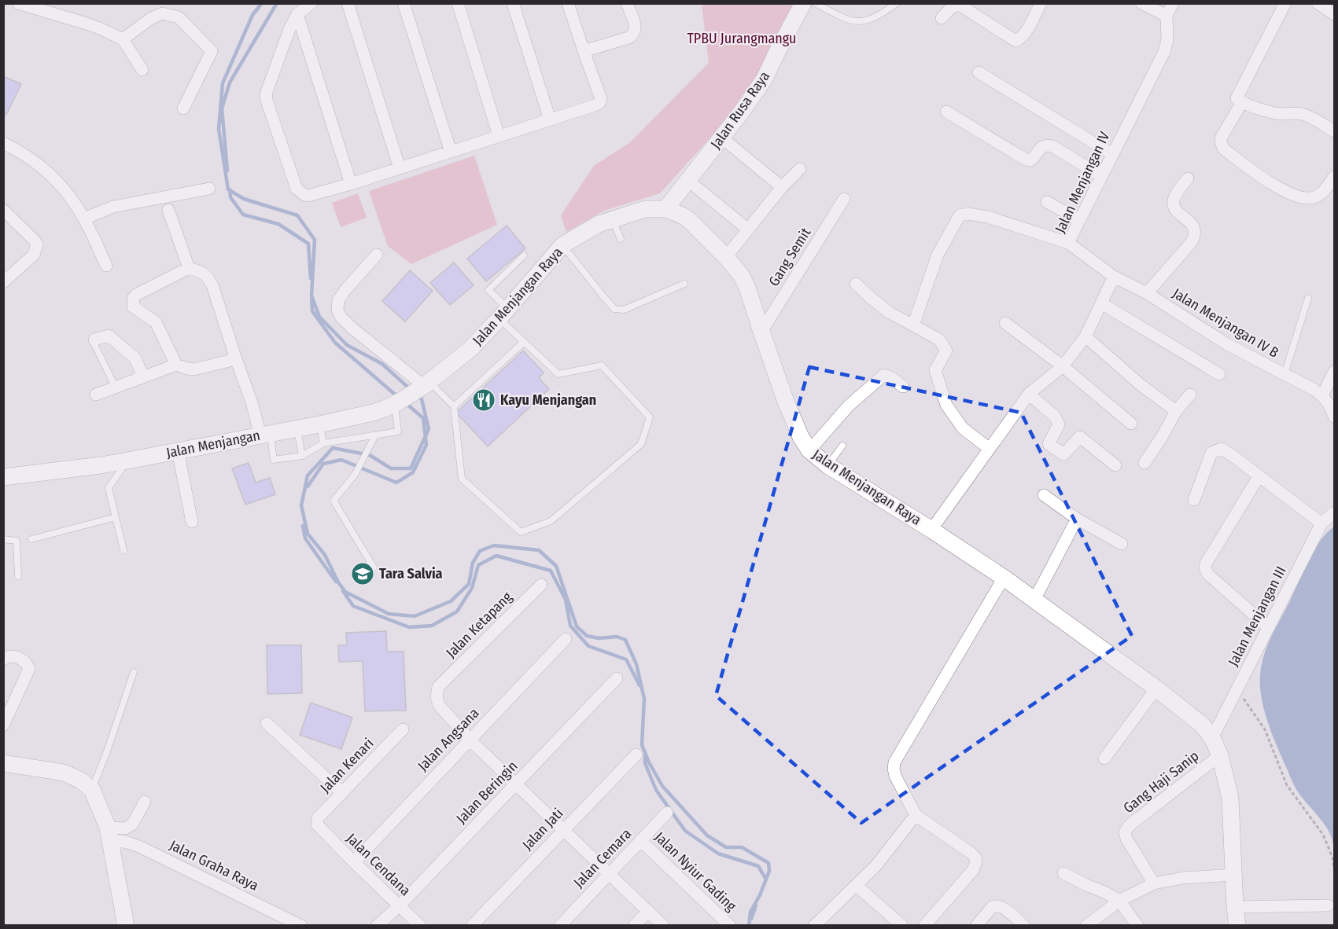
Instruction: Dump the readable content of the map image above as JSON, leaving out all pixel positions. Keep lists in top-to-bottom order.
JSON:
{
  "streets": {
    "main road": ["Jalan Rusa Raya", "Jalan Menjangan Raya", "Jalan Menjangan"],
    "street": [
      "Jalan Menjangan IV",
      "Gang Semit",
      "Jalan Menjangan IV B",
      "Jalan Menjangan III",
      "Jalan Ketapang",
      "Jalan Angsana",
      "Jalan Kenari",
      "Gang Haji Sanip",
      "Jalan Beringin",
      "Jalan Jati",
      "Jalan Cemara",
      "Jalan Cendana",
      "Jalan Graha Raya",
      "Jalan Nyiur Gading"
    ]
  },
  "crossings": [
    ["Jalan Rusa Raya", "Jalan Menjangan Raya"],
    ["Jalan Menjangan IV", "Jalan Menjangan IV B"],
    ["Gang Semit", "Jalan Menjangan Raya"],
    ["Jalan Menjangan Raya", "Jalan Menjangan"],
    ["Jalan Menjangan Raya", "Jalan Menjangan III"],
    ["Jalan Menjangan Raya", "Gang Haji Sanip"],
    ["Jalan Ketapang", "Jalan Angsana"],
    ["Jalan Angsana", "Jalan Cendana"],
    ["Jalan Kenari", "Jalan Cendana"],
    ["Jalan Beringin", "Jalan Cendana"],
    ["Jalan Cemara", "Jalan Nyiur Gading"]
  ],
  "parks": ["TPBU Jurangmangu"],
  "places": {
    "restaurant": ["Kayu Menjangan"],
    "school or university": ["Tara Salvia"]
  }
}
